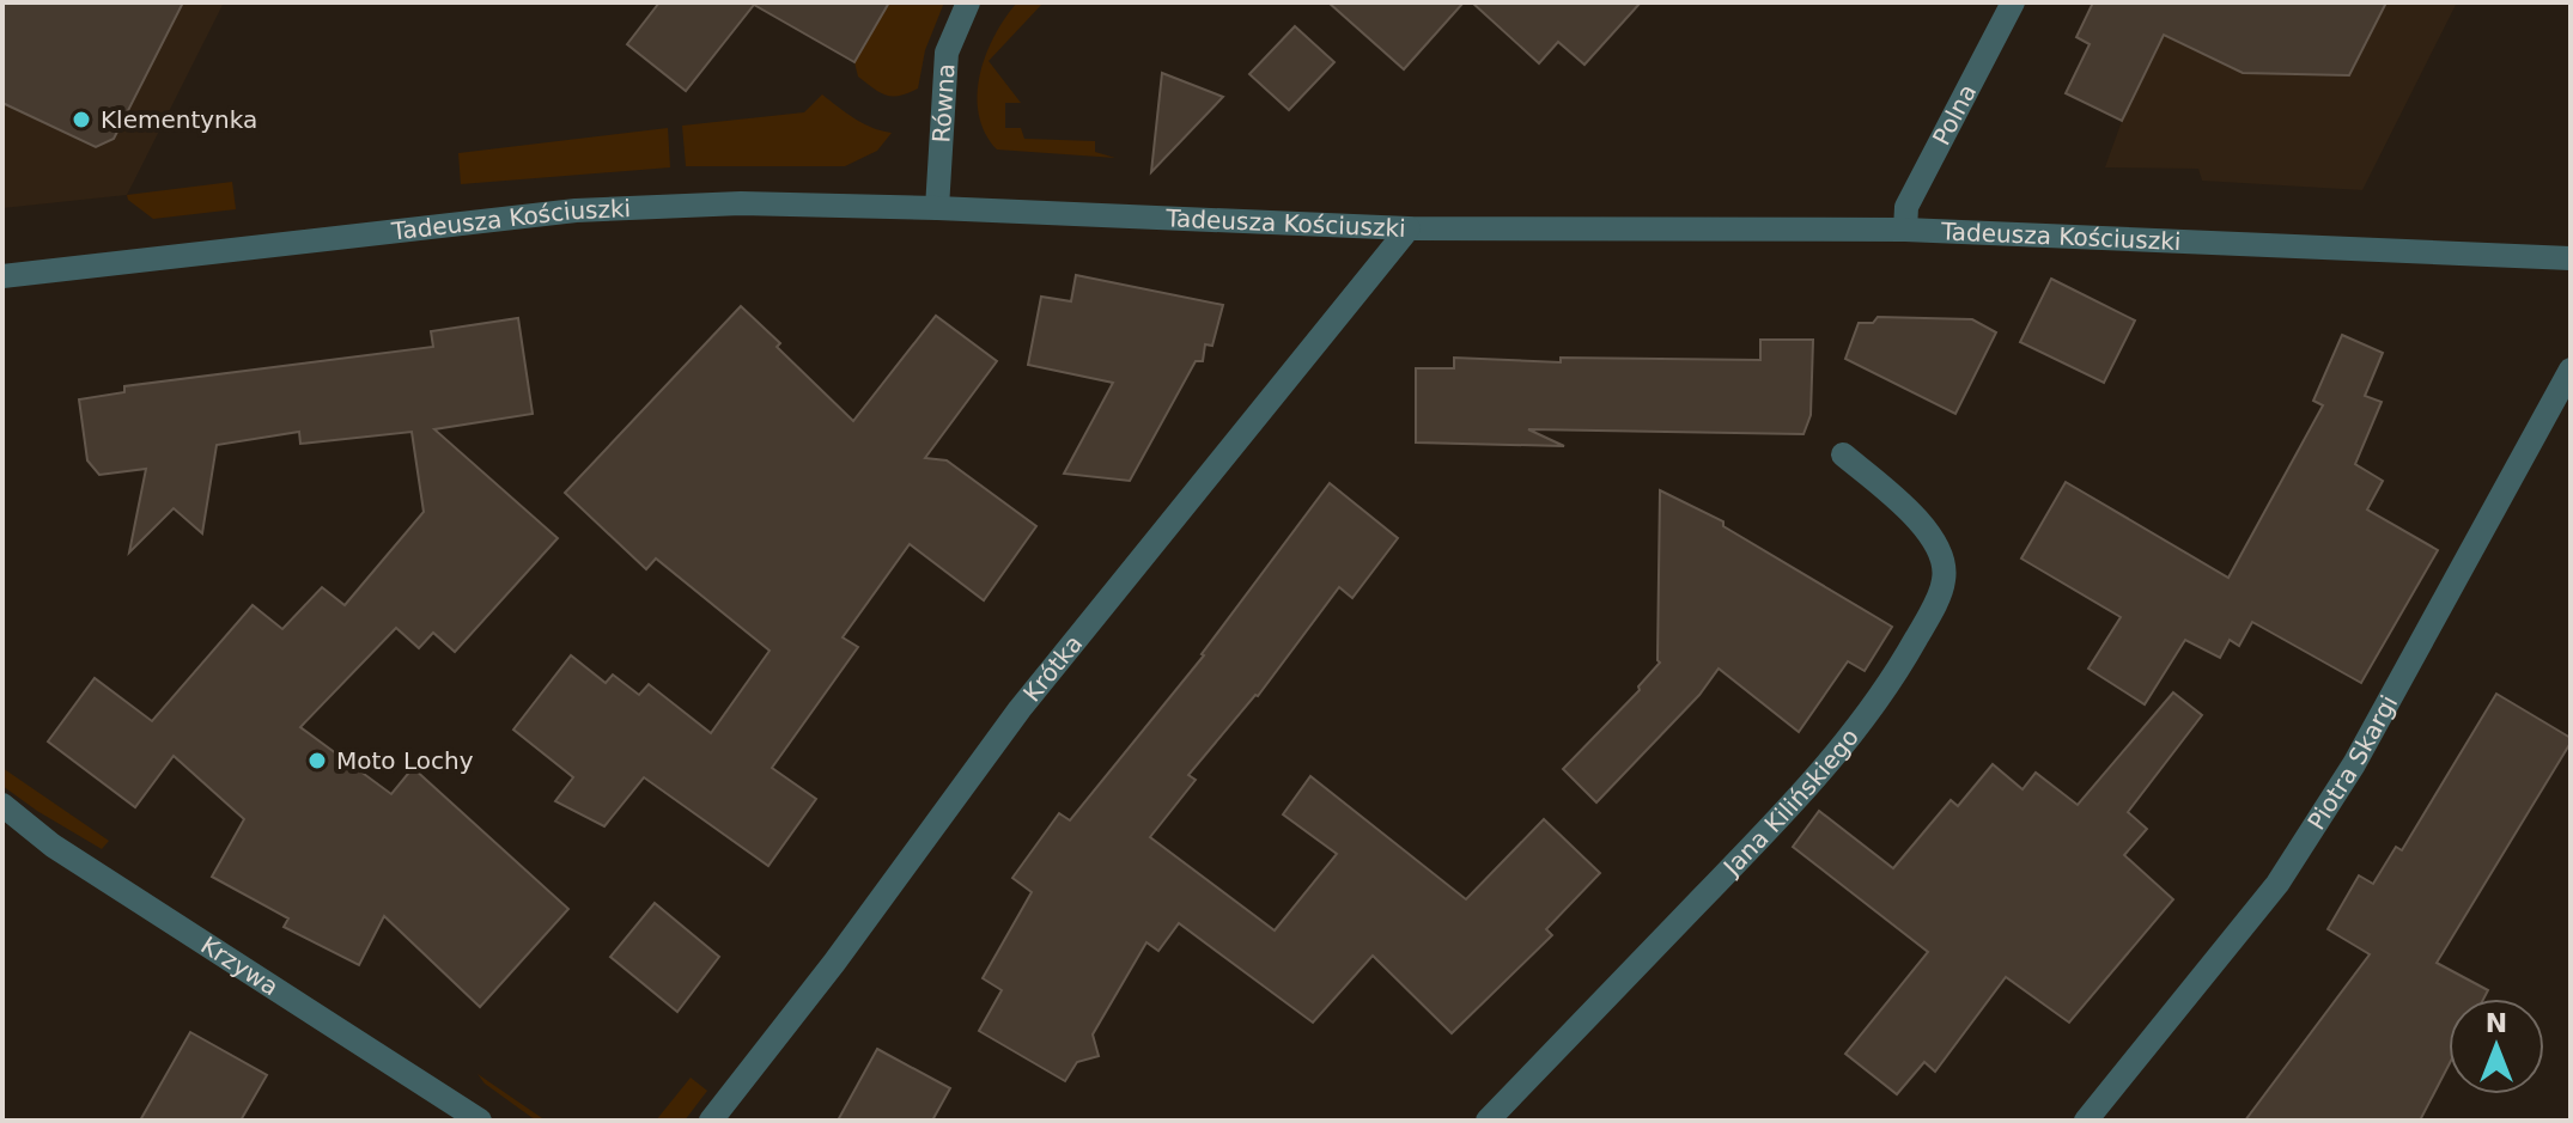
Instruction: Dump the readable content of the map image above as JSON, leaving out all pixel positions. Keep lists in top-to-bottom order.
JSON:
{
  "streets": {
    "street": [
      "Równa",
      "Polna",
      "Tadeusza Kościuszki",
      "Krótka",
      "Piotra Skargi",
      "Jana Kilińskiego",
      "Krzywa"
    ]
  },
  "crossings": [
    ["Równa", "Tadeusza Kościuszki"],
    ["Polna", "Tadeusza Kościuszki"],
    ["Tadeusza Kościuszki", "Krótka"]
  ],
  "places": ["Klementynka", "Moto Lochy"],
  "north": "top"
}
